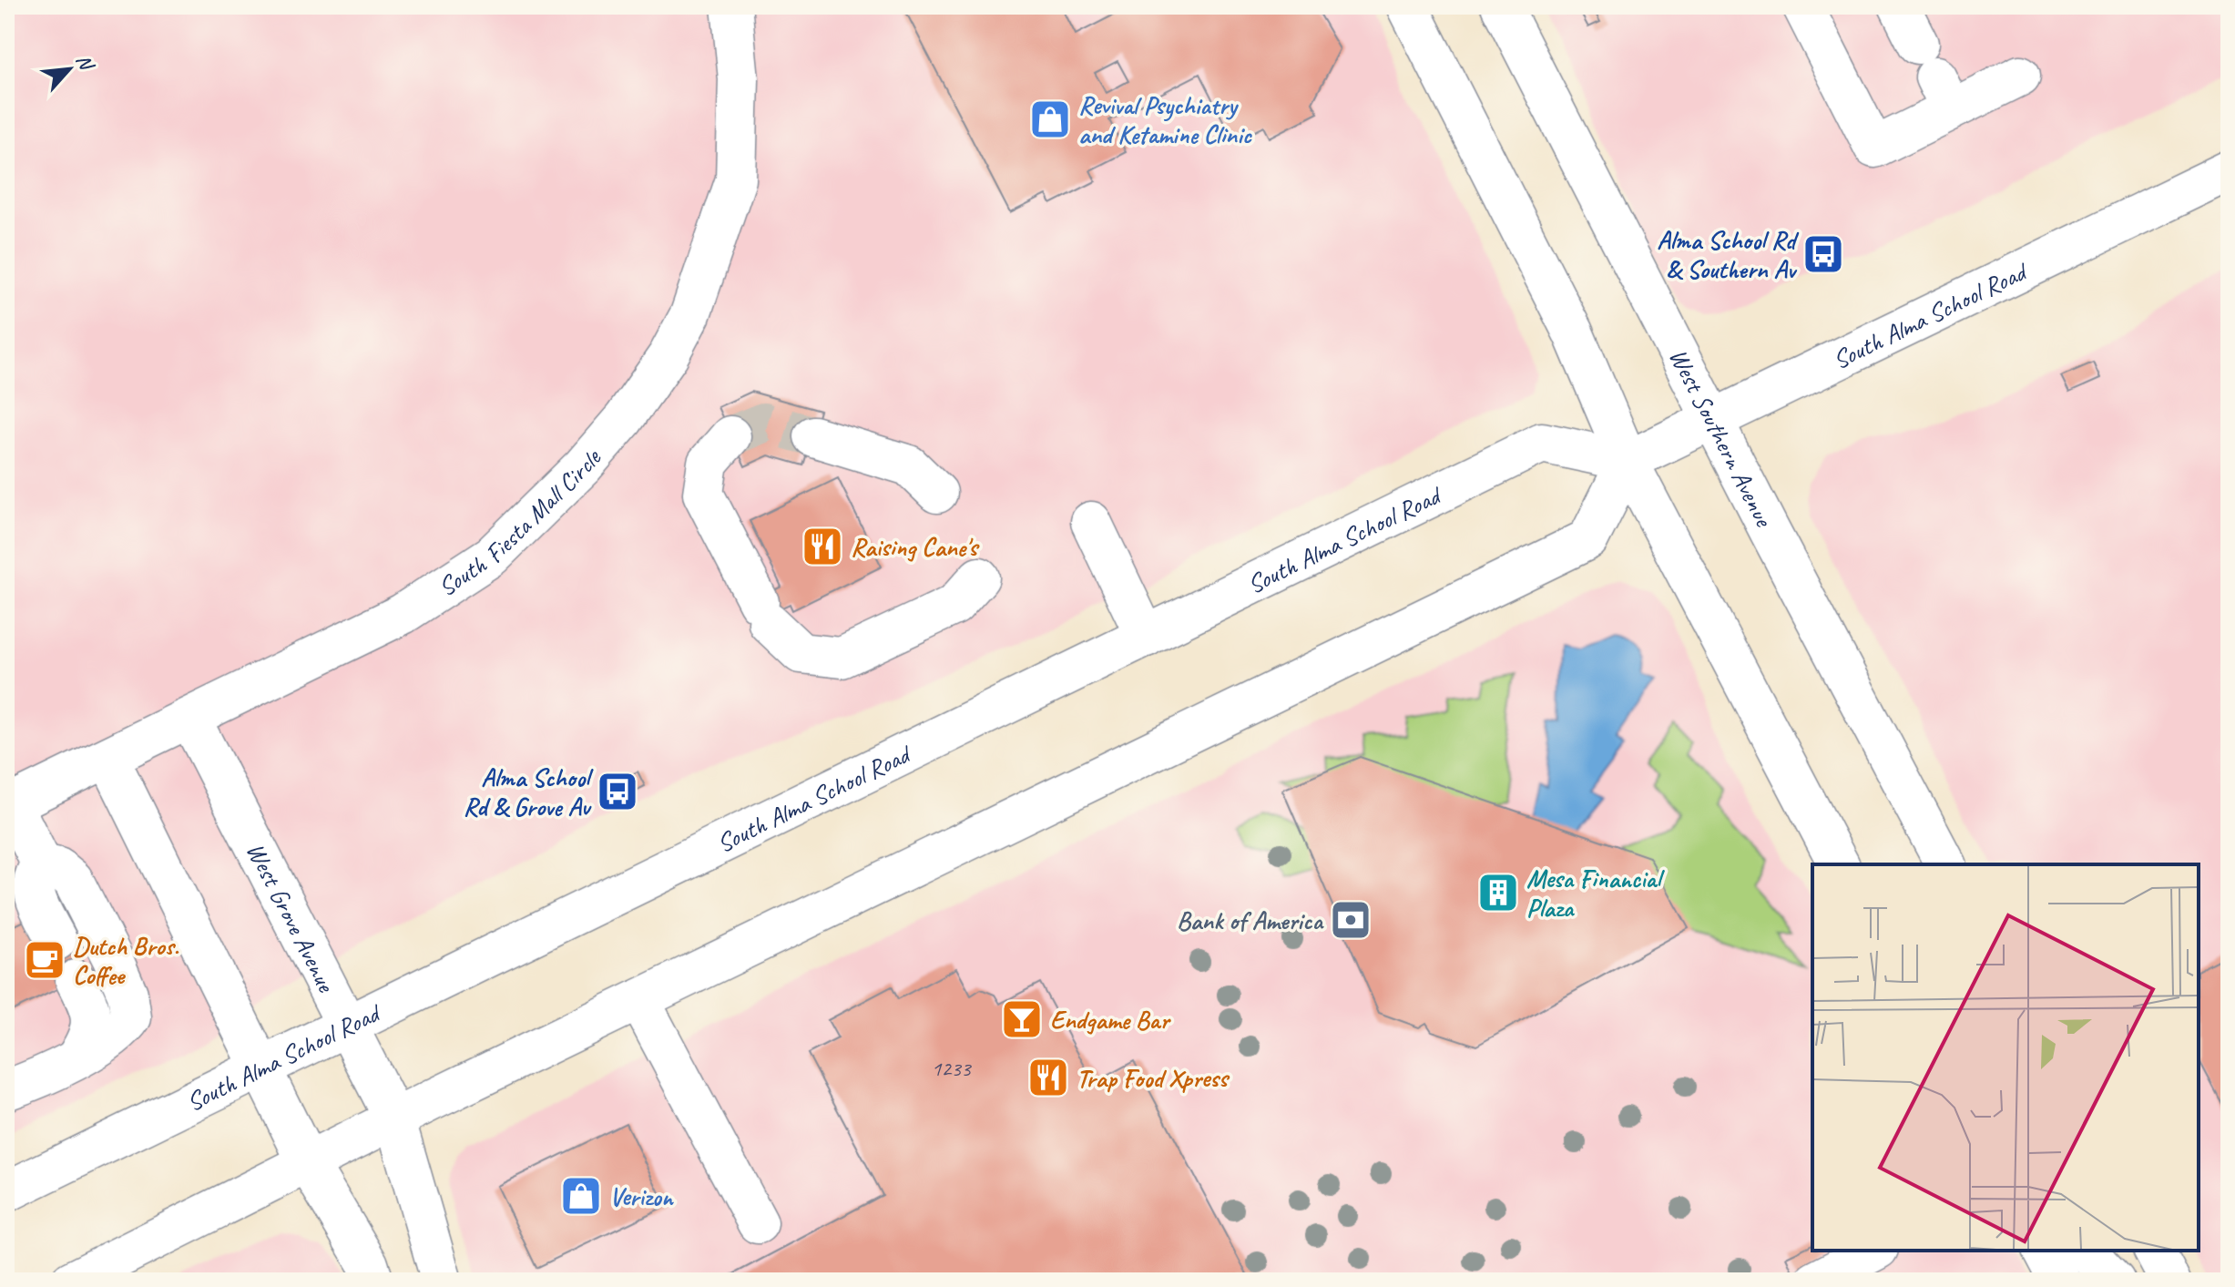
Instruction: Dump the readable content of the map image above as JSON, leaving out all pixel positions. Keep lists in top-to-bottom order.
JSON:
{
  "streets": {
    "main road": [
      "South Alma School Road",
      "West Southern Avenue",
      "South Fiesta Mall Circle",
      "West Grove Avenue"
    ]
  },
  "crossings": [
    ["South Alma School Road", "West Southern Avenue"],
    ["South Alma School Road", "West Grove Avenue"],
    ["South Fiesta Mall Circle", "West Grove Avenue"]
  ],
  "places": {
    "shop": ["Revival Psychiatry and Ketamine Clinic", "Verizon"],
    "bus stop": ["Alma School Rd & Southern Av", "Alma School Rd & Grove Av"],
    "restaurant": ["Raising Cane's", "Trap Food Xpress"],
    "building": ["Mesa Financial Plaza"],
    "bank": ["Bank of America"],
    "cafe": ["Dutch Bros. Coffee"],
    "bar": ["Endgame Bar"]
  },
  "house_numbers": ["1233"],
  "north": "top right"
}
